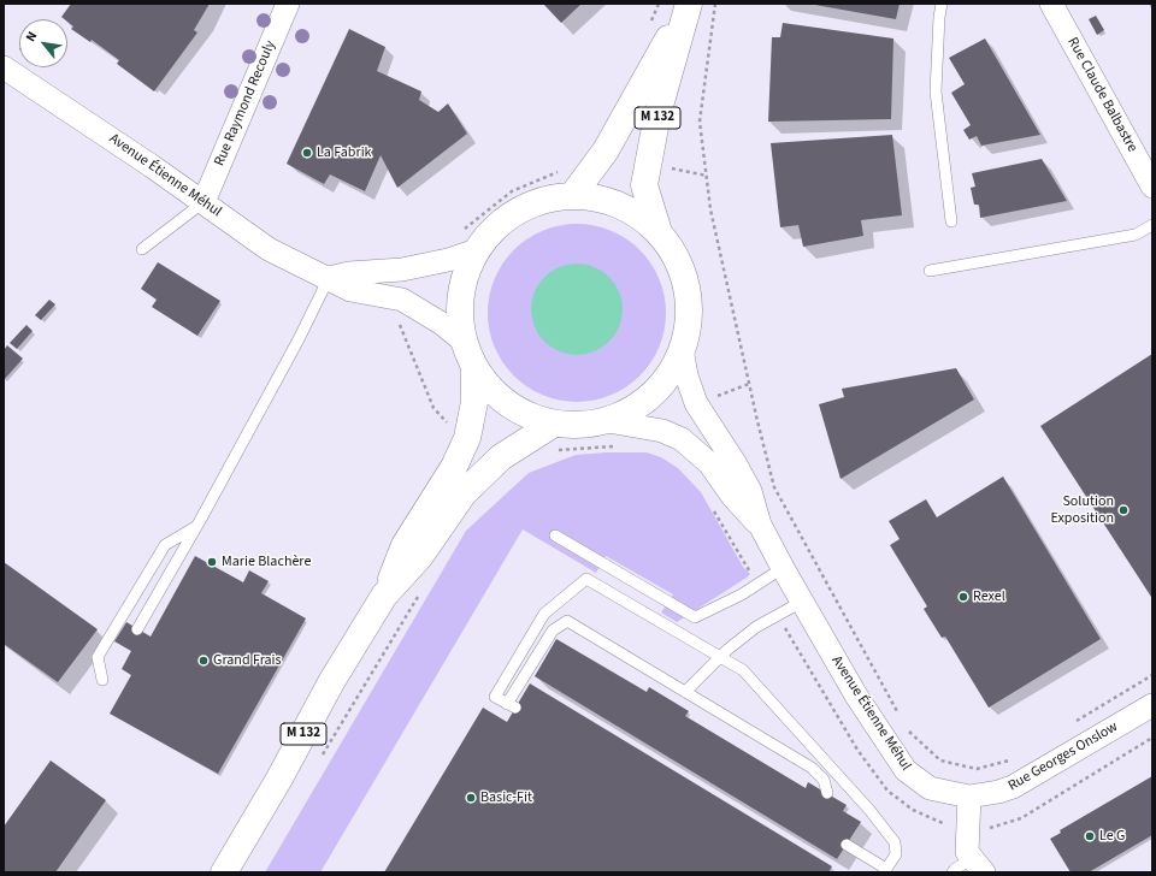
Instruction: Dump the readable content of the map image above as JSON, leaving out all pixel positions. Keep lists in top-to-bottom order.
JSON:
{
  "streets": {
    "main road": ["M 132"],
    "street": [
      "Rue Claude Balbastre",
      "Rue Raymond Recouly",
      "Avenue Étienne Méhul",
      "Rue Georges Onslow"
    ]
  },
  "crossings": [
    ["Rue Raymond Recouly", "Avenue Étienne Méhul"],
    ["Avenue Étienne Méhul", "Rue Georges Onslow"]
  ],
  "places": [
    "La Fabrik",
    "Solution Exposition",
    "Marie Blachère",
    "Rexel",
    "Grand Frais",
    "Basic-Fit",
    "Le G"
  ],
  "north": "top left"
}
